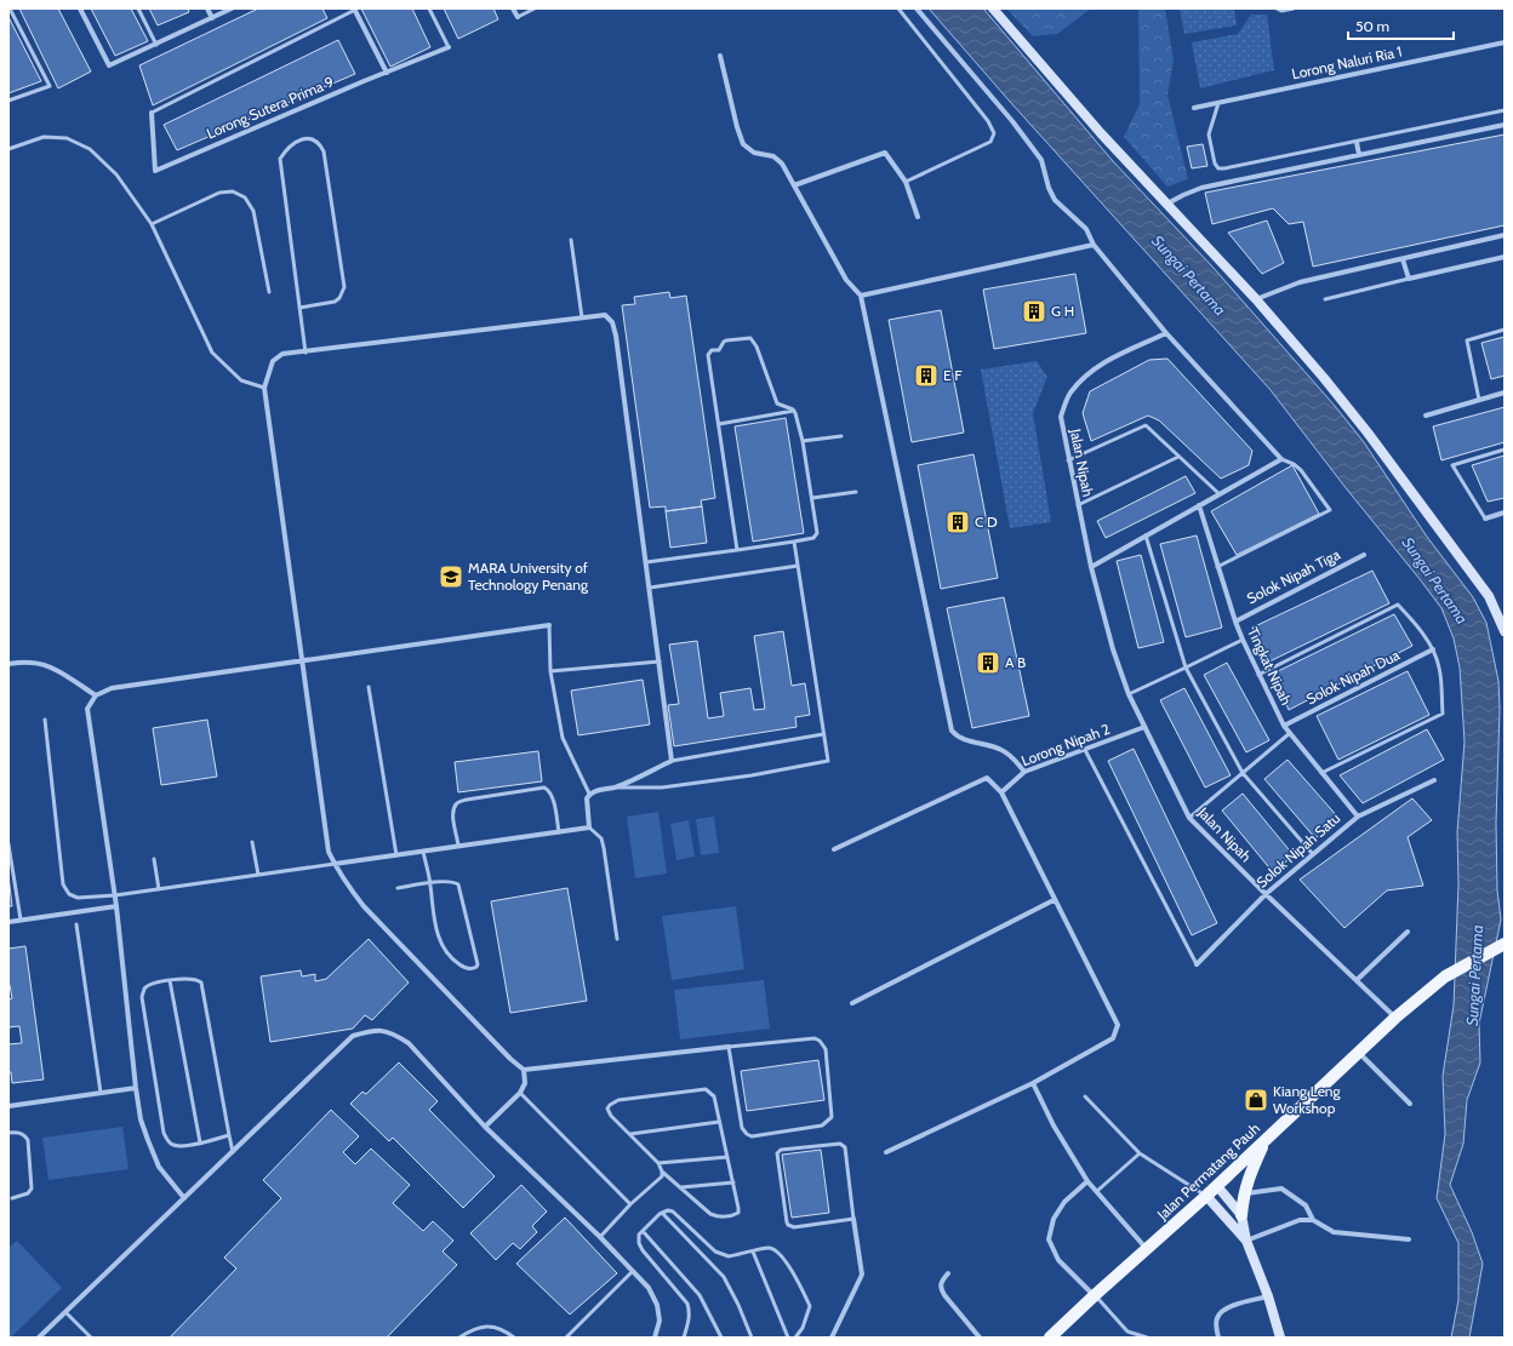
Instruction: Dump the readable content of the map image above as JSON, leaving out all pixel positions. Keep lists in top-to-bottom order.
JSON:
{
  "streets": {
    "main road": ["Jalan Permatang Pauh"],
    "street": [
      "Lorong Naluri Ria 1",
      "Lorong Sutera Prima 9",
      "Jalan Nipah",
      "Solok Nipah Tiga",
      "Tingkat Nipah",
      "Solok Nipah Dua",
      "Lorong Nipah 2",
      "Solok Nipah Satu"
    ]
  },
  "crossings": [
    ["Jalan Nipah", "Lorong Nipah 2"],
    ["Jalan Nipah", "Solok Nipah Satu"],
    ["Jalan Nipah", "Jalan Permatang Pauh"],
    ["Solok Nipah Tiga", "Tingkat Nipah"],
    ["Tingkat Nipah", "Solok Nipah Dua"],
    ["Tingkat Nipah", "Solok Nipah Satu"]
  ],
  "water": ["Sungai Pertama"],
  "places": {
    "building": [
      "G H",
      "E F",
      "C D",
      "A B"
    ],
    "school or university": ["MARA University of Technology Penang"],
    "shop": ["Kiang Leng Workshop"]
  },
  "scale_bar": "50 m"
}
